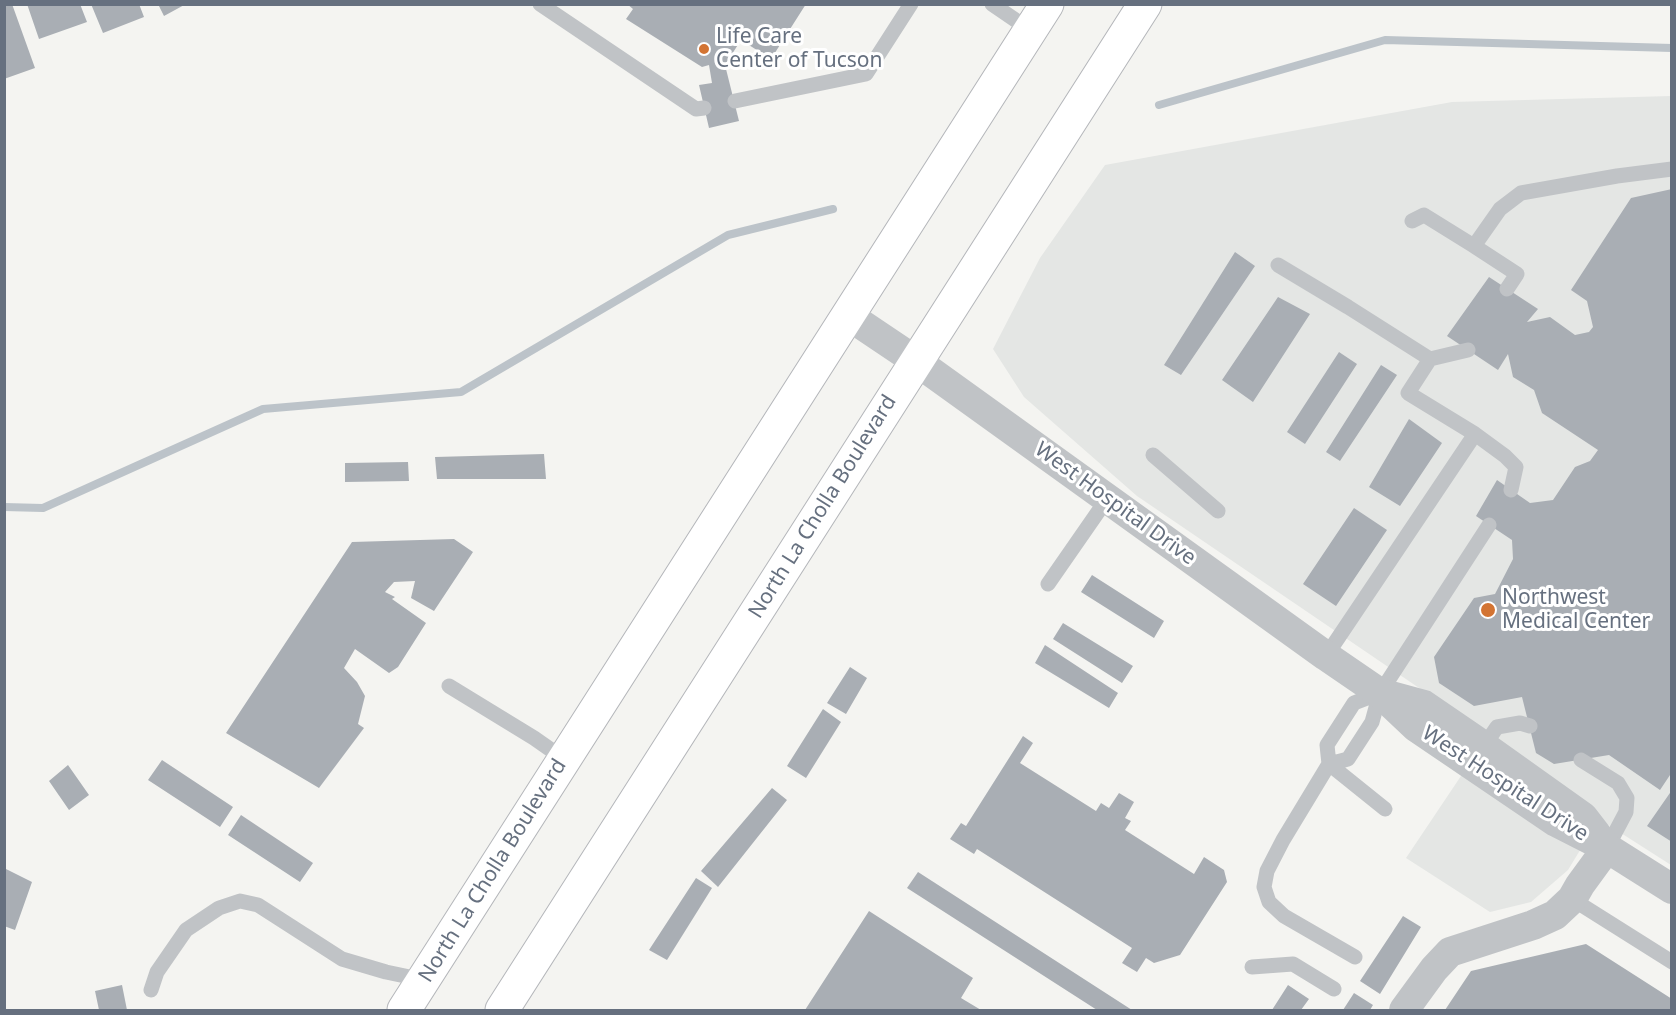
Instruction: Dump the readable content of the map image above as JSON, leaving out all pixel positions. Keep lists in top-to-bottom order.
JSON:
{
  "streets": {
    "main road": ["North La Cholla Boulevard"],
    "street": ["West Hospital Drive"]
  },
  "crossings": [
    ["West Hospital Drive", "North La Cholla Boulevard"]
  ],
  "places": ["Life Care Center of Tucson", "Northwest Medical Center"]
}
